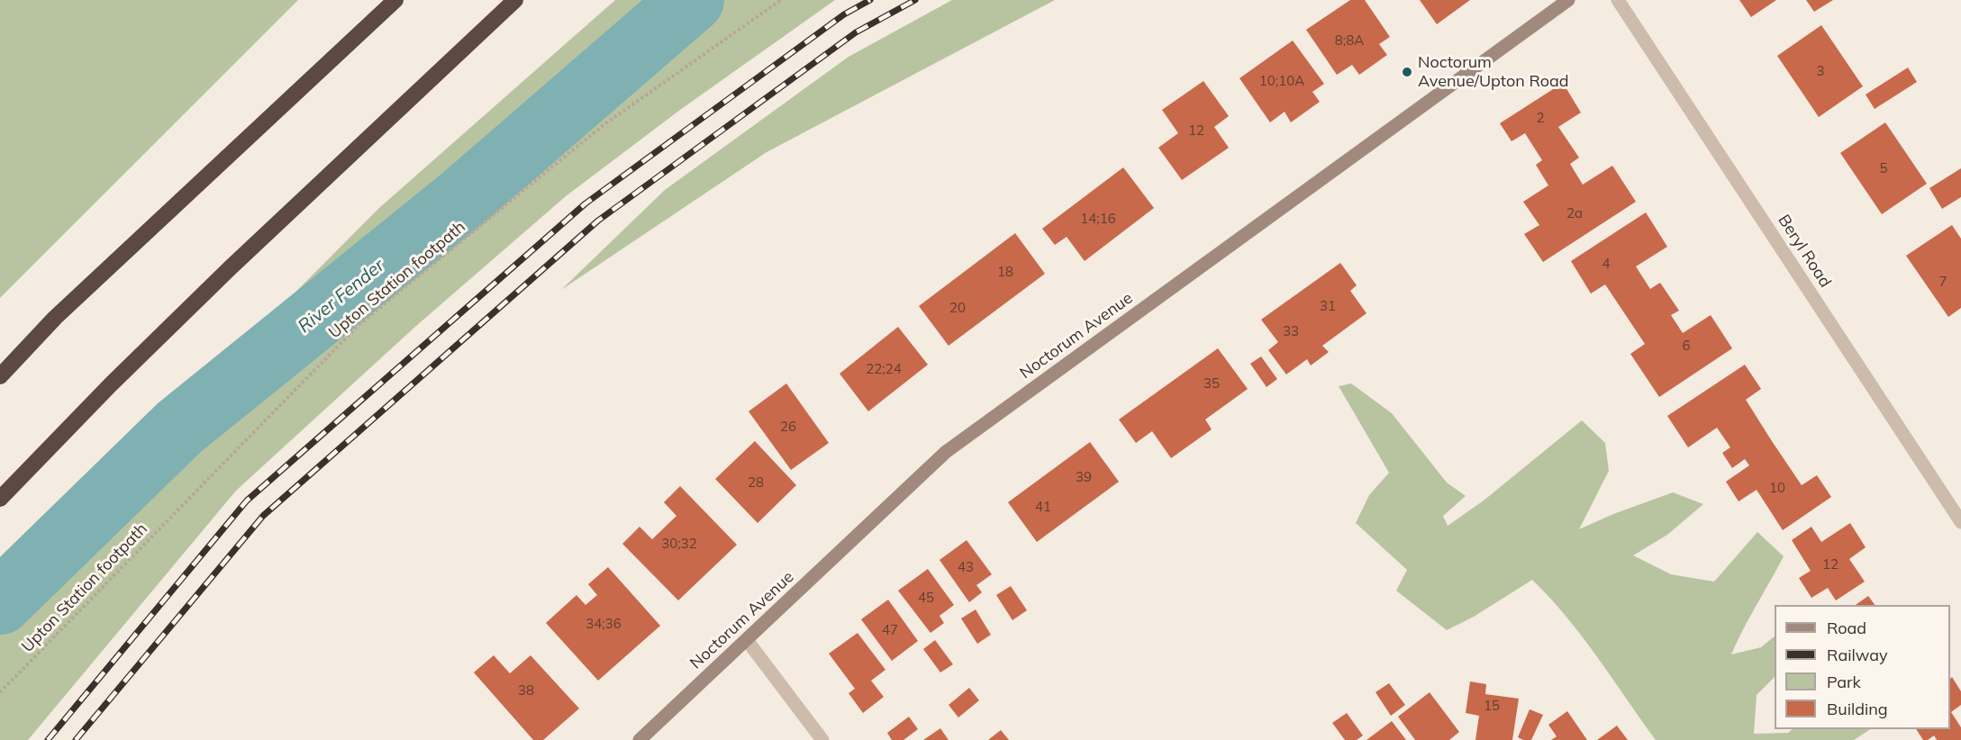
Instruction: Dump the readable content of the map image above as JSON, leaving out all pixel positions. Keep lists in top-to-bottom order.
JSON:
{
  "streets": {
    "street": ["Beryl Road", "Noctorum Avenue"],
    "path": ["Upton Station footpath"]
  },
  "water": ["River Fender"],
  "places": ["Noctorum Avenue/Upton Road"],
  "house_numbers": [
    "8;8A",
    "3",
    "10;10A",
    "2",
    "12",
    "5",
    "2a",
    "14;16",
    "4",
    "18",
    "7",
    "31",
    "20",
    "33",
    "6",
    "22;24",
    "35",
    "26",
    "39",
    "28",
    "10",
    "41",
    "30;32",
    "12",
    "43",
    "45",
    "34;36",
    "47",
    "38",
    "15"
  ],
  "legend": [
    "Road",
    "Railway",
    "Park",
    "Building"
  ]
}
